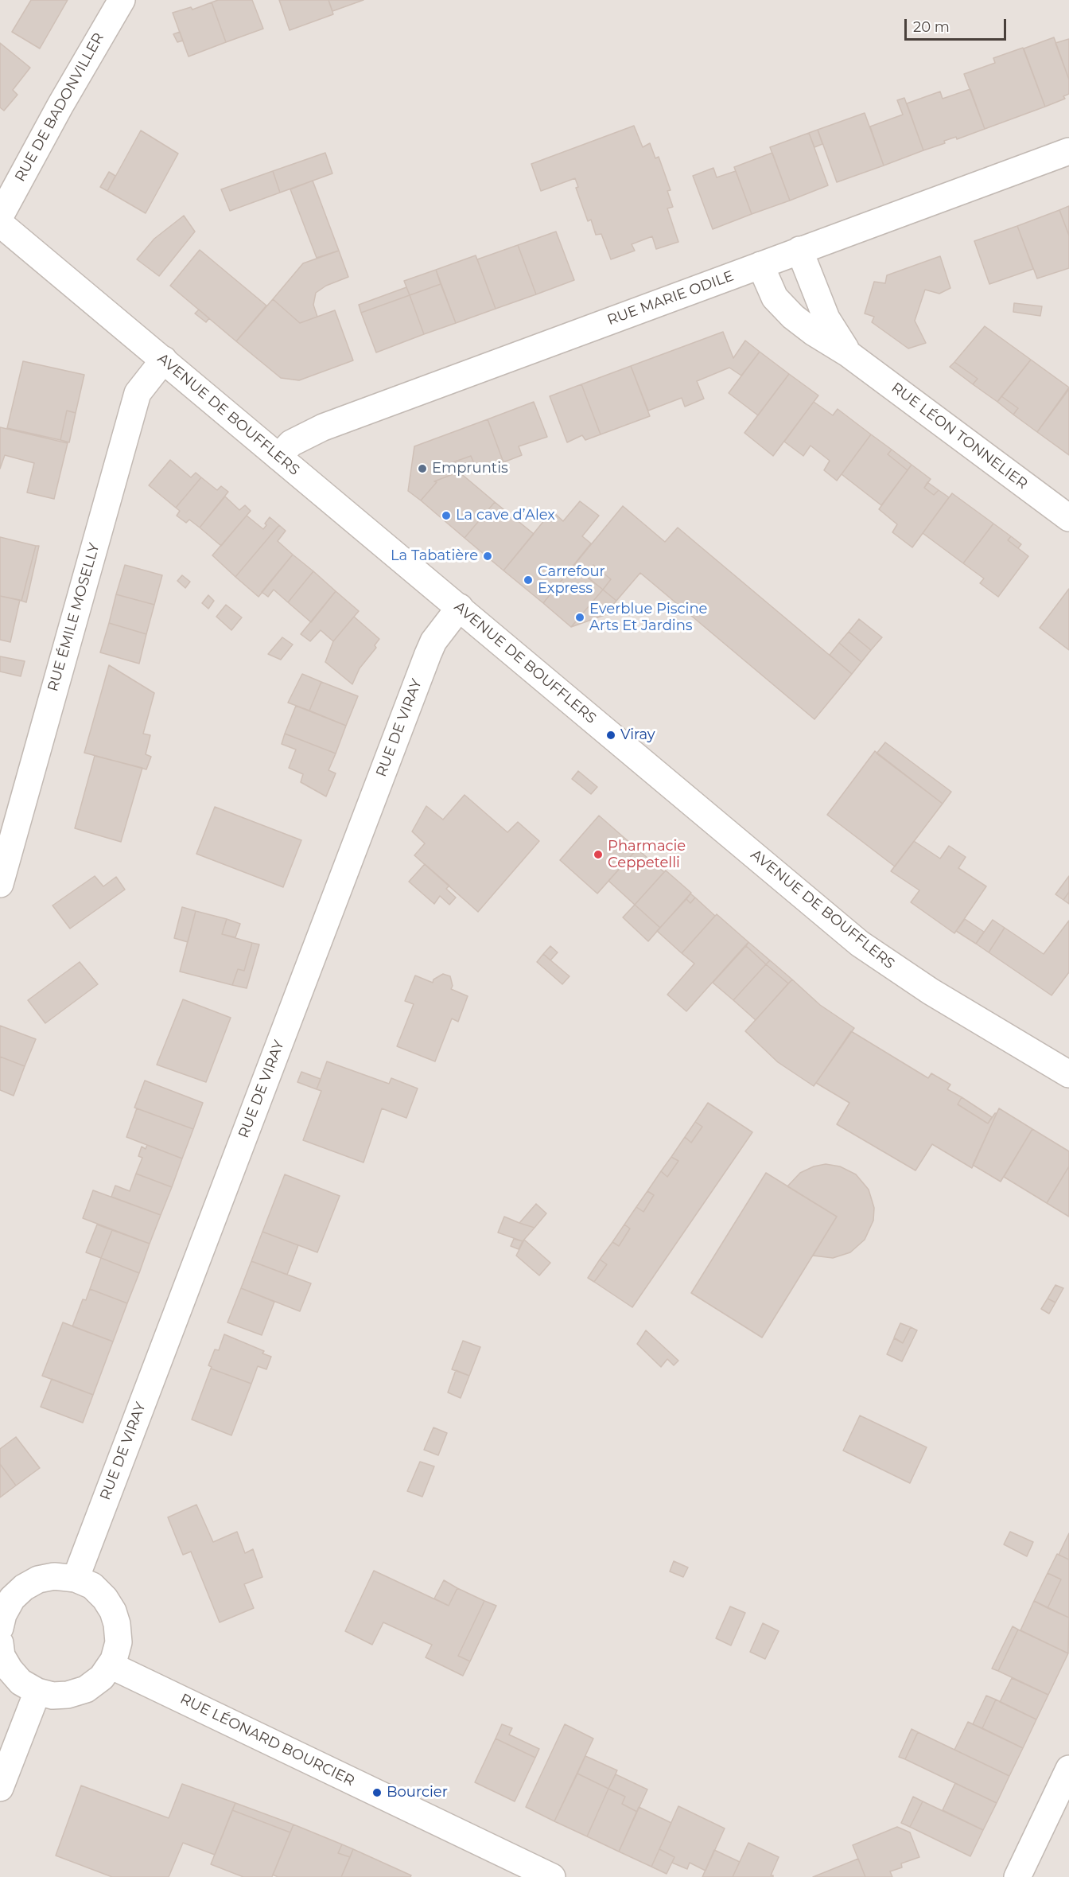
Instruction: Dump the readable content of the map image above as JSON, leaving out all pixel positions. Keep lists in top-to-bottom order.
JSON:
{
  "streets": {
    "street": [
      "RUE DE BADONVILLER",
      "RUE MARIE ODILE",
      "AVENUE DE BOUFFLERS",
      "RUE LÉON TONNELIER",
      "RUE ÉMILE MOSELLY",
      "RUE DE VIRAY",
      "RUE LÉONARD BOURCIER"
    ]
  },
  "crossings": [
    ["RUE MARIE ODILE", "AVENUE DE BOUFFLERS"],
    ["RUE MARIE ODILE", "RUE LÉON TONNELIER"],
    ["AVENUE DE BOUFFLERS", "RUE ÉMILE MOSELLY"],
    ["AVENUE DE BOUFFLERS", "RUE DE VIRAY"]
  ],
  "places": [
    "Empruntis",
    "La cave d’Alex",
    "La Tabatière",
    "Carrefour Express",
    "Everblue Piscine Arts Et Jardins",
    "Viray",
    "Pharmacie Ceppetelli",
    "Bourcier"
  ],
  "scale_bar": "20 m"
}
